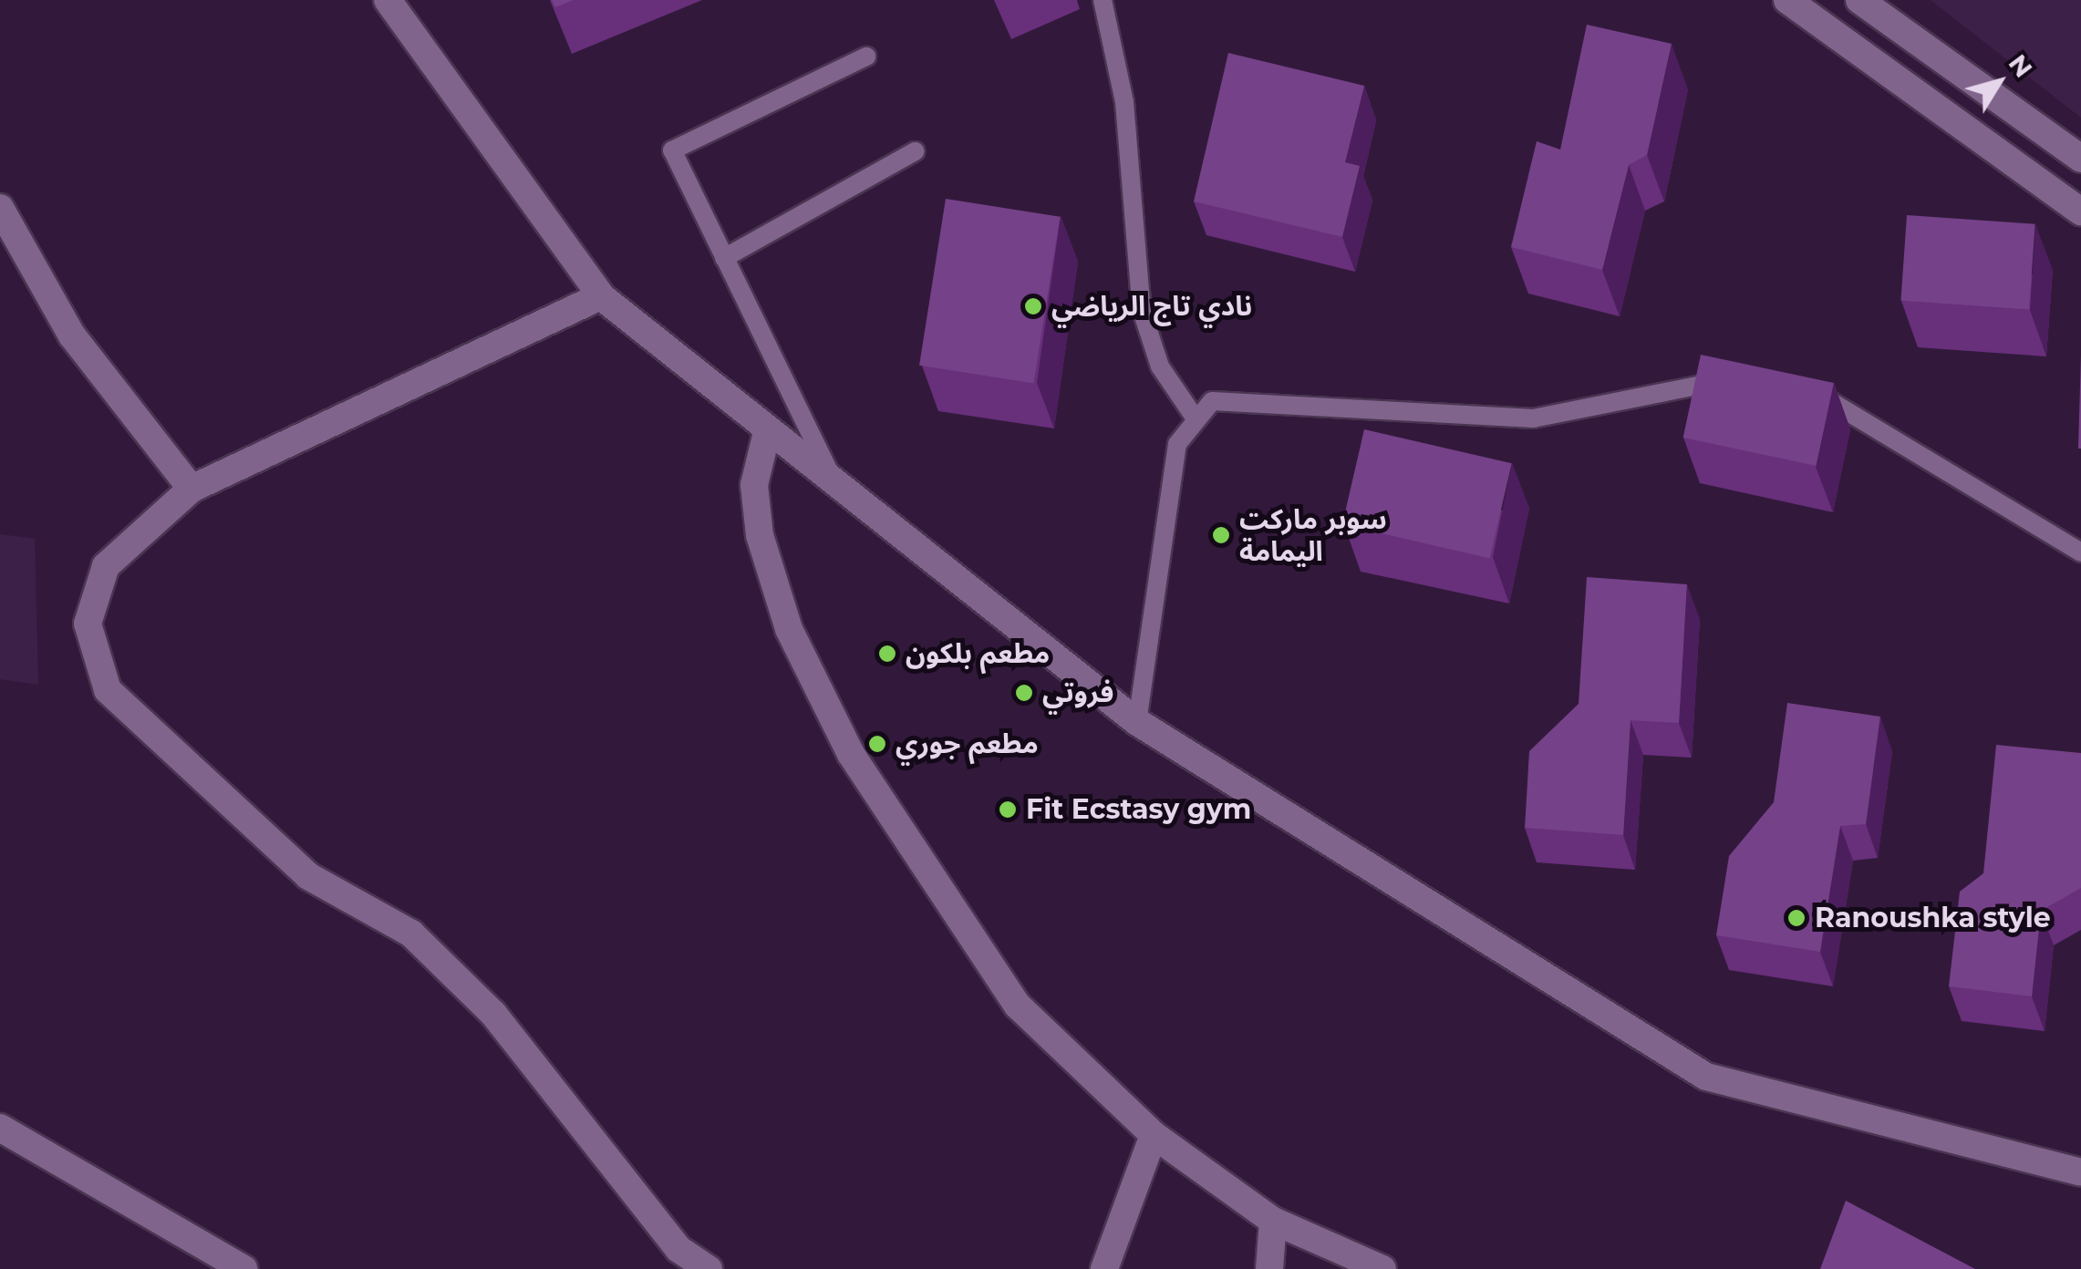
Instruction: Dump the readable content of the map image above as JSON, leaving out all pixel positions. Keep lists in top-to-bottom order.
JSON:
{
  "places": [
    "نادي تاج الرياضي",
    "سوبر ماركت اليمامة",
    "مطعم بلكون",
    "فروتي",
    "مطعم جوري",
    "Fit Ecstasy gym",
    "Ranoushka style"
  ],
  "north": "top right"
}
